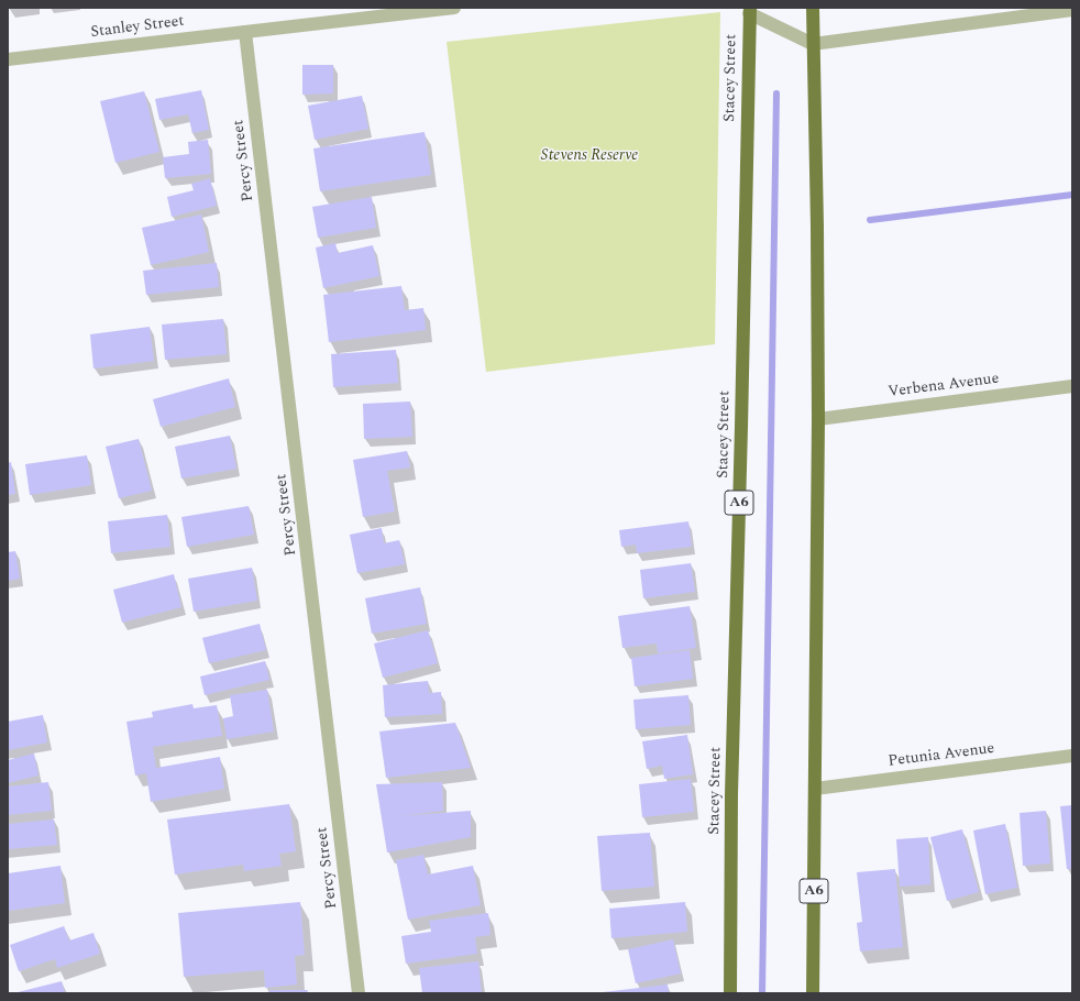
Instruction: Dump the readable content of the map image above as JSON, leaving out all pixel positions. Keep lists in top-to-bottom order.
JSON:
{
  "streets": {
    "highway": ["Stacey Street", "A6"],
    "street": [
      "Stanley Street",
      "Percy Street",
      "Verbena Avenue",
      "Petunia Avenue"
    ]
  },
  "crossings": [
    ["Stanley Street", "Percy Street"],
    ["Verbena Avenue", "A6"],
    ["A6", "Petunia Avenue"]
  ],
  "parks": ["Stevens Reserve"]
}
